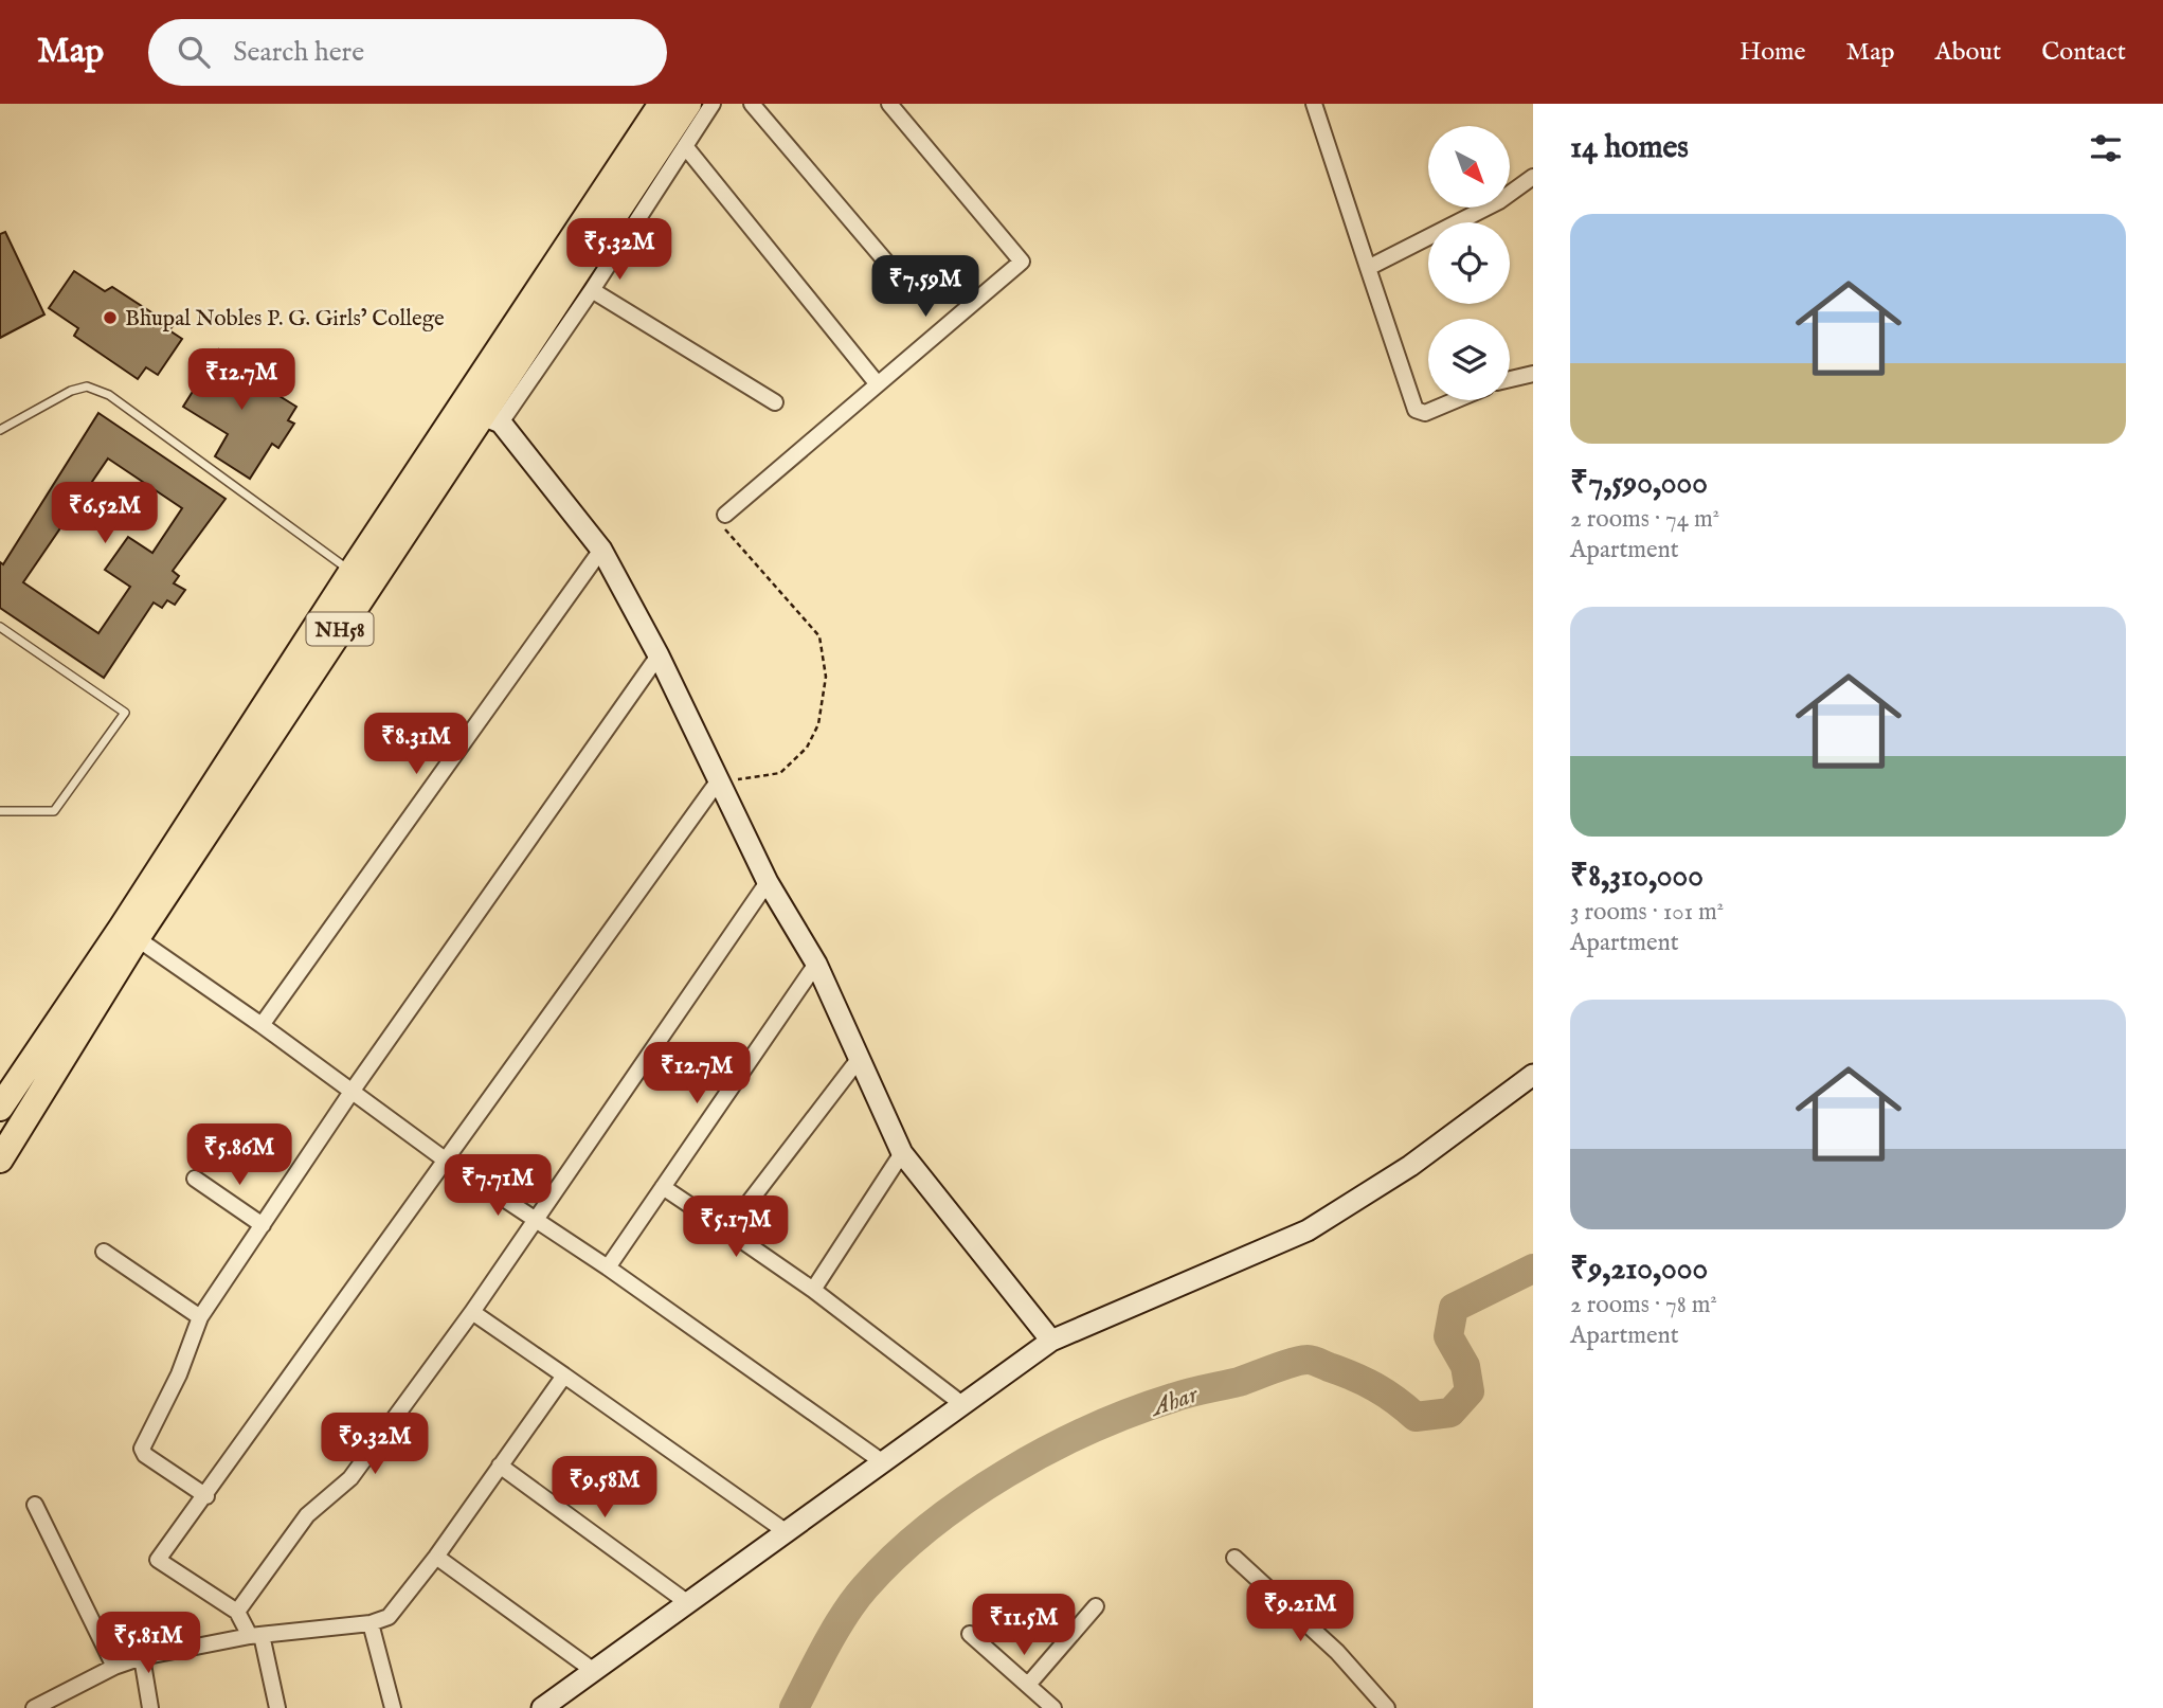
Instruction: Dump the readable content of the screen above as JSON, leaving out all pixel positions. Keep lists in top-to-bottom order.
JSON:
{
  "streets": {
    "highway": ["NH58"]
  },
  "water": ["Ahar"],
  "places": ["Bhupal Nobles P. G. Girls’ College"],
  "north": "bottom right",
  "page": {
    "header": "Map",
    "search": "Search here",
    "nav": [
      "Home",
      "Map",
      "About",
      "Contact"
    ],
    "heading": "14 homes",
    "list": [
      {
        "name": "₹7,590,000",
        "note": "2 rooms · 74 m² · Apartment"
      },
      {
        "name": "₹8,310,000",
        "note": "3 rooms · 101 m² · Apartment"
      },
      {
        "name": "₹9,210,000",
        "note": "2 rooms · 78 m² · Apartment"
      }
    ],
    "price": [
      "₹5.32M",
      "₹7.59M",
      "₹12.7M",
      "₹6.52M",
      "₹8.31M",
      "₹12.7M",
      "₹5.86M",
      "₹7.71M",
      "₹5.17M",
      "₹9.32M",
      "₹9.58M",
      "₹9.21M",
      "₹11.5M",
      "₹5.81M"
    ]
  }
}
